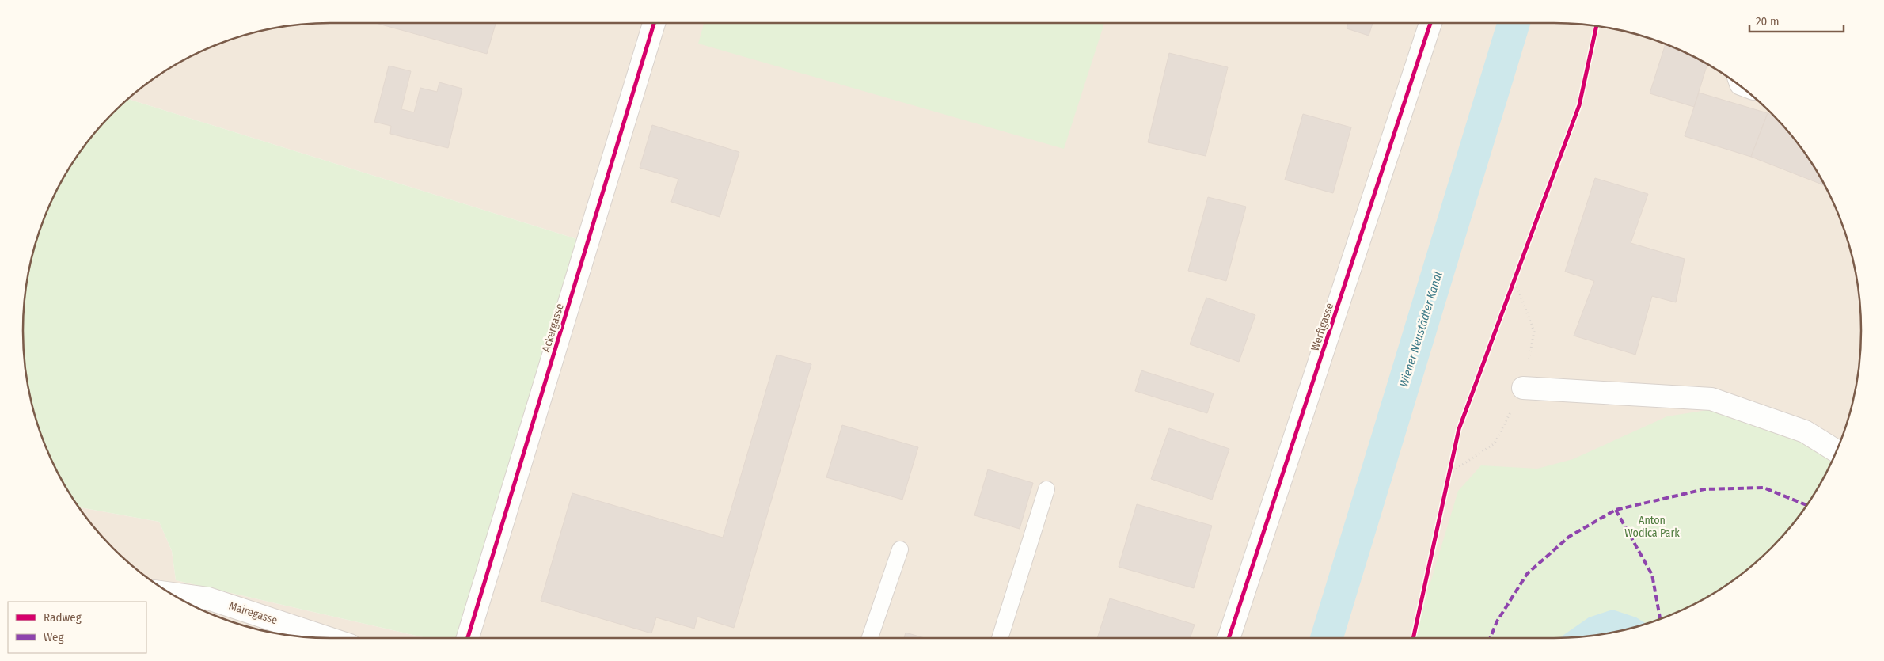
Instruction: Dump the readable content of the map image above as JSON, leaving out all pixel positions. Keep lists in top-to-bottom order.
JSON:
{
  "streets": {
    "street": ["Werftgasse", "Ackergasse", "Mairegasse"]
  },
  "water": ["Wiener Neustädter Kanal"],
  "parks": ["Anton Wodica Park"],
  "legend": ["Radweg", "Weg"],
  "scale_bar": "20 m"
}
